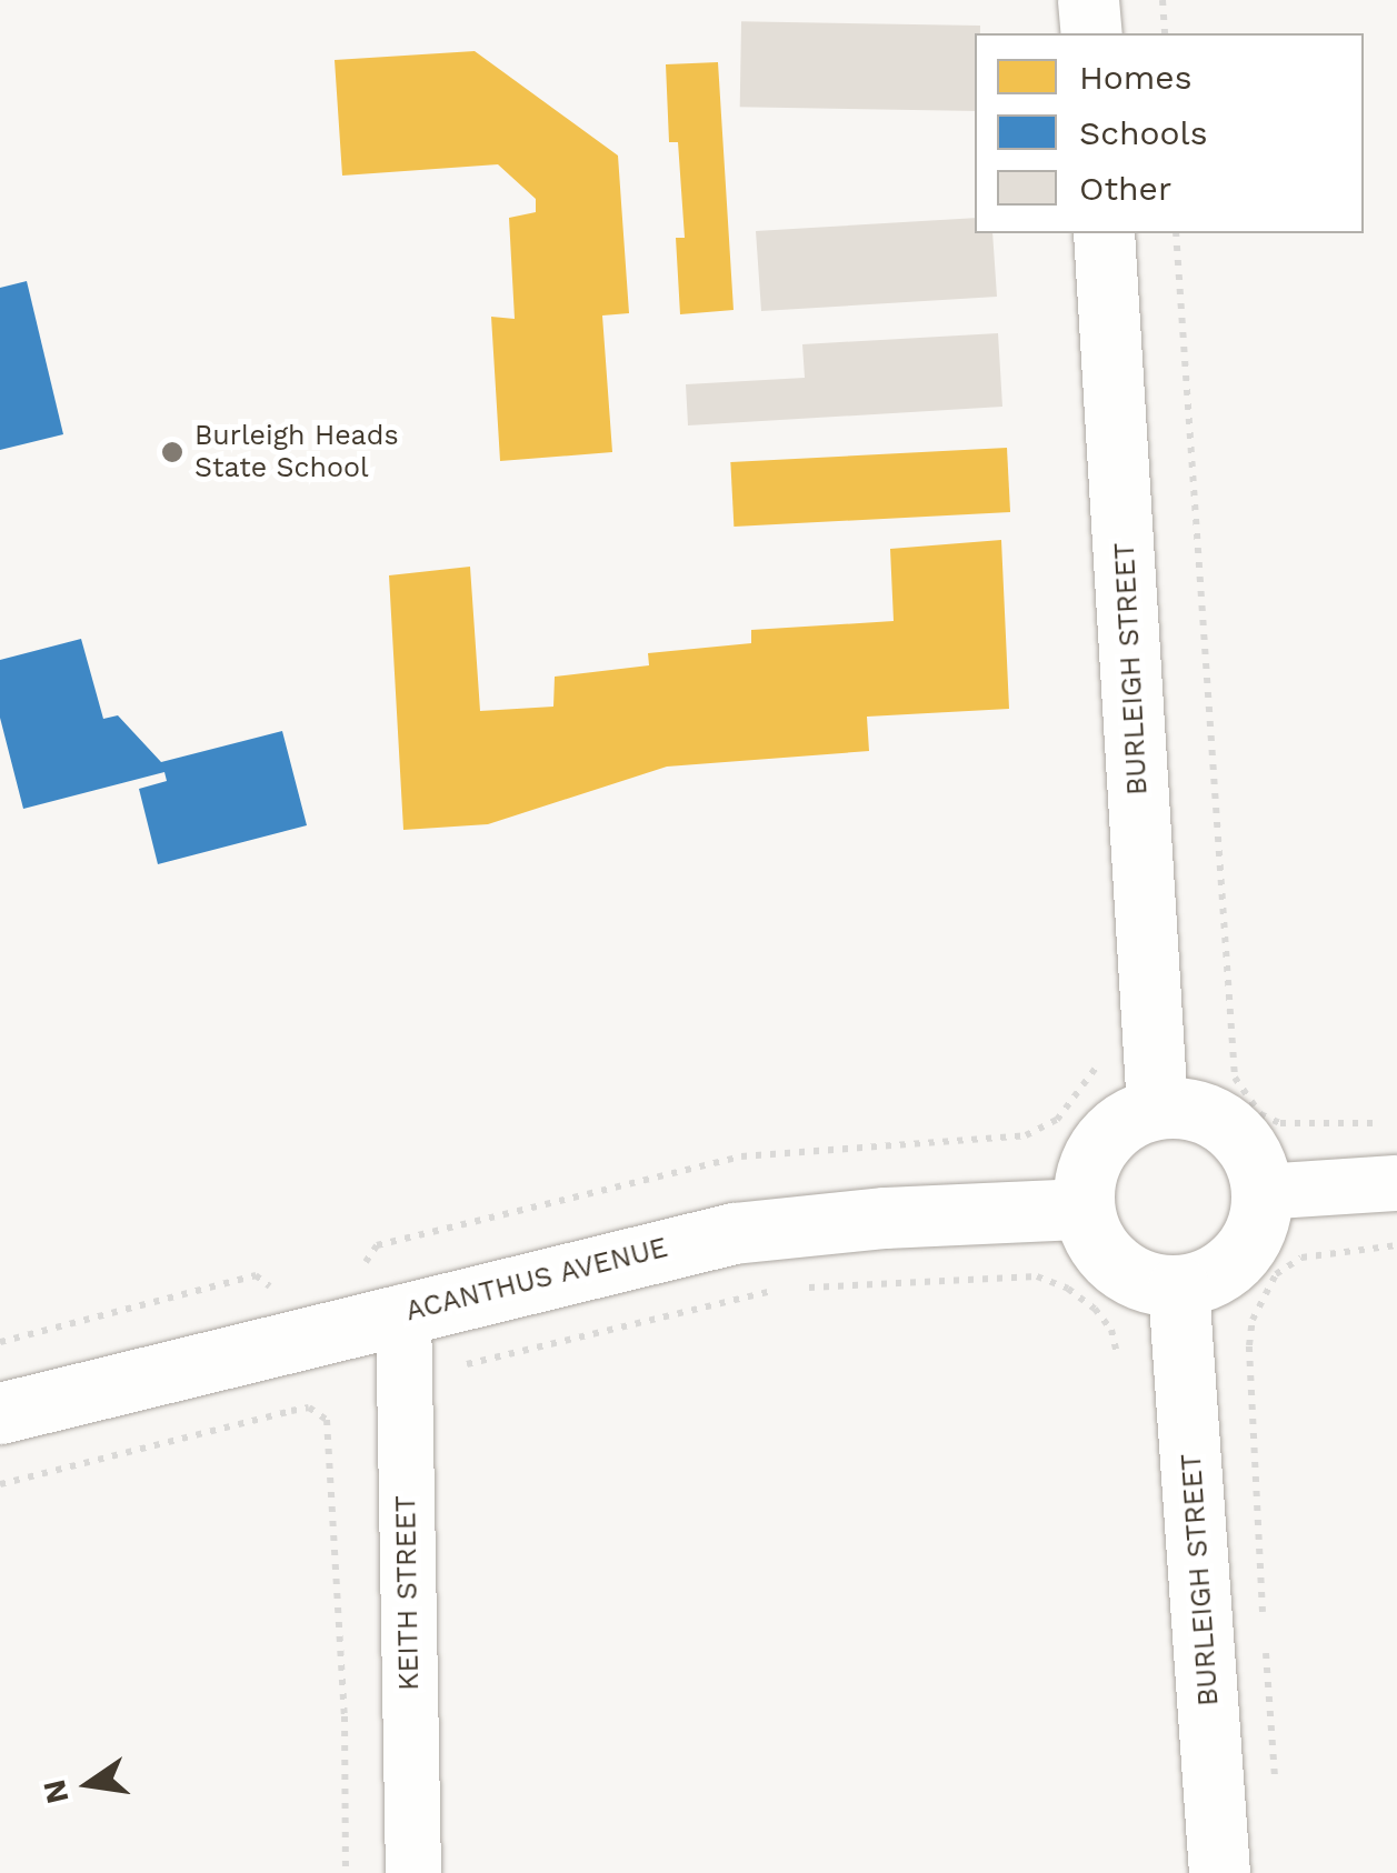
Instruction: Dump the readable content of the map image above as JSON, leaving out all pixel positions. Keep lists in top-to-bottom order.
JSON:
{
  "streets": {
    "street": ["BURLEIGH STREET", "ACANTHUS AVENUE", "KEITH STREET"]
  },
  "crossings": [
    ["BURLEIGH STREET", "ACANTHUS AVENUE"],
    ["ACANTHUS AVENUE", "KEITH STREET"]
  ],
  "places": ["Burleigh Heads State School"],
  "legend": ["Homes", "Schools", "Other"],
  "north": "left"
}
